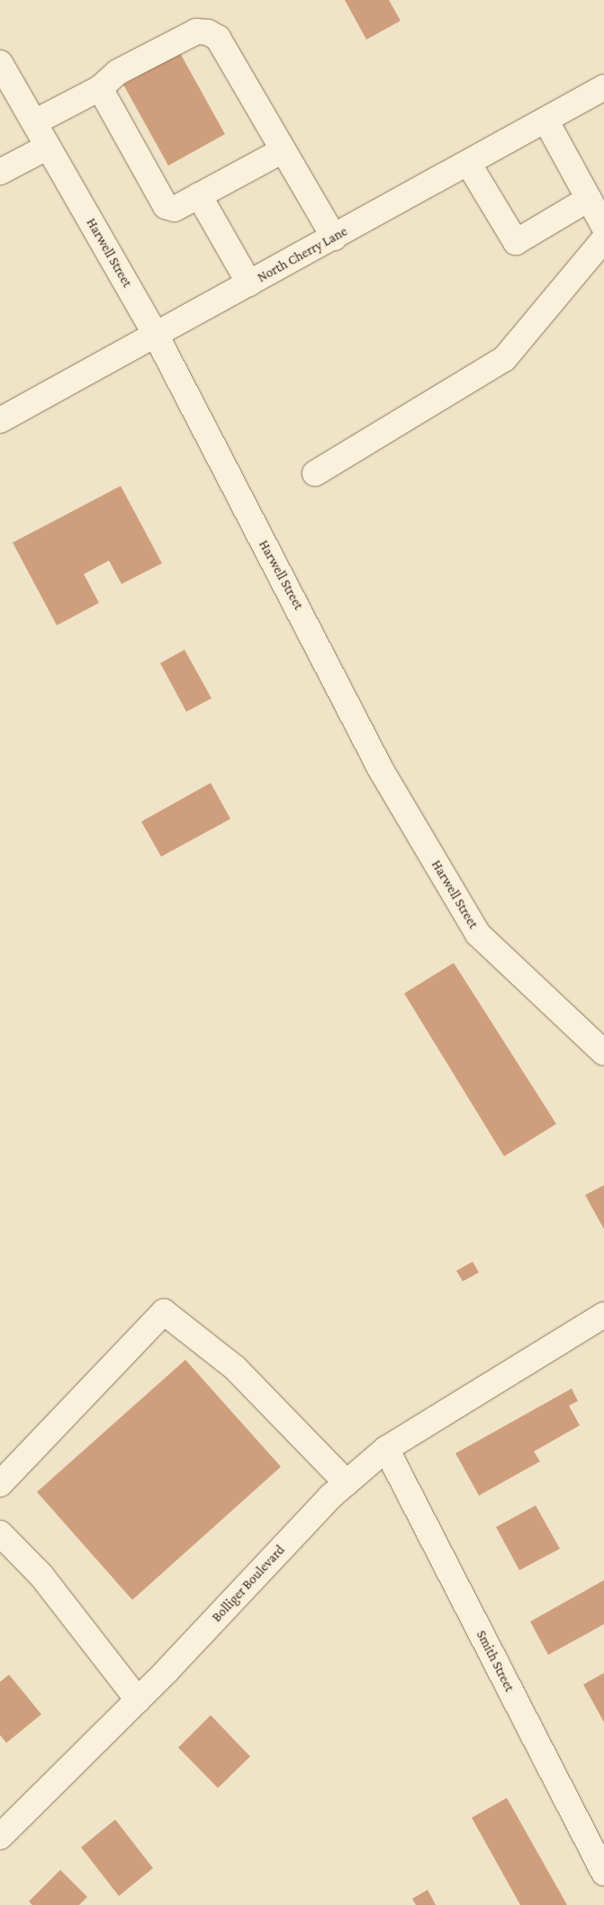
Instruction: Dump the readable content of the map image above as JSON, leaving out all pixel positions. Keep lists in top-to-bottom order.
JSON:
{
  "streets": {
    "street": [
      "Harwell Street",
      "North Cherry Lane",
      "Bolliger Boulevard",
      "Smith Street"
    ]
  },
  "crossings": [
    ["Harwell Street", "North Cherry Lane"],
    ["Bolliger Boulevard", "Smith Street"]
  ]
}
